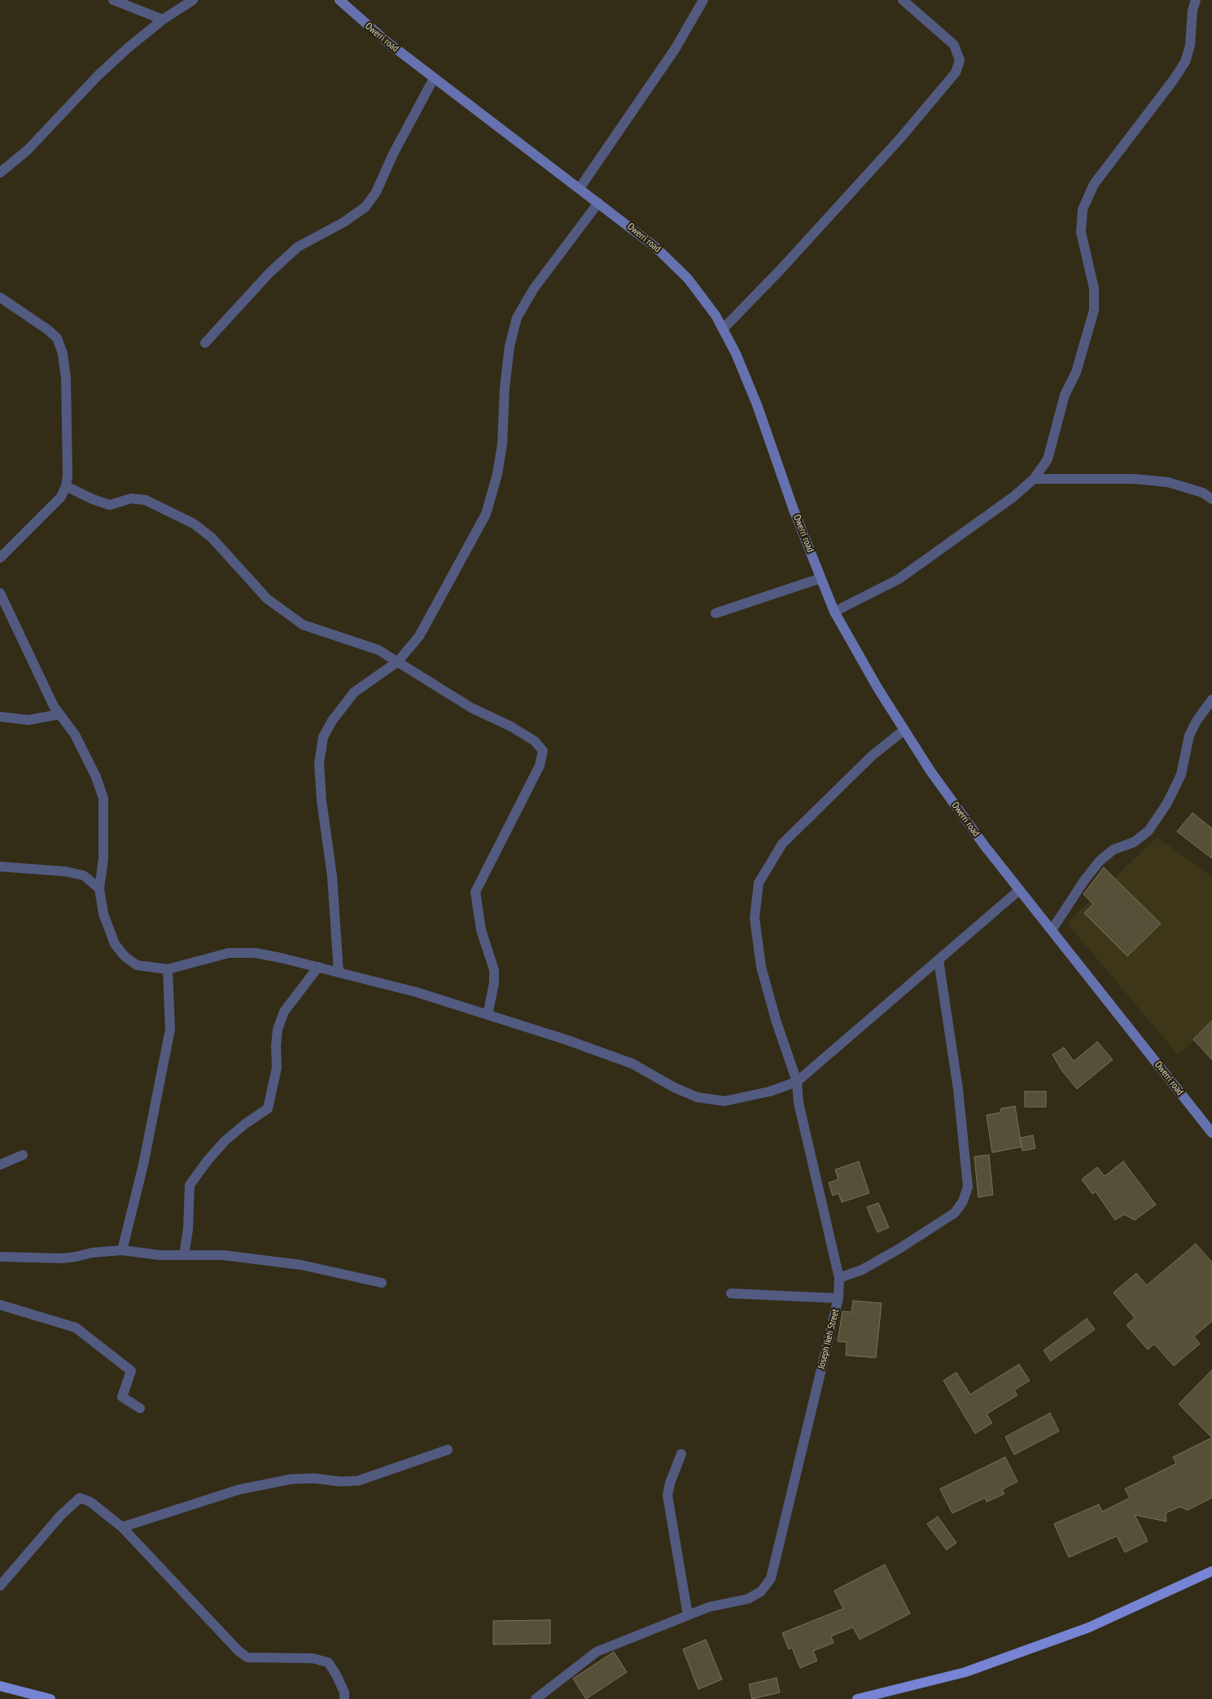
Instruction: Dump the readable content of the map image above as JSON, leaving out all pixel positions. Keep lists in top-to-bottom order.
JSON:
{
  "streets": {
    "main road": ["Owerri road"],
    "street": ["Joseph Ikeh Street"]
  },
  "crossings": [
    ["Owerri road", "Joseph Ikeh Street"]
  ]
}
